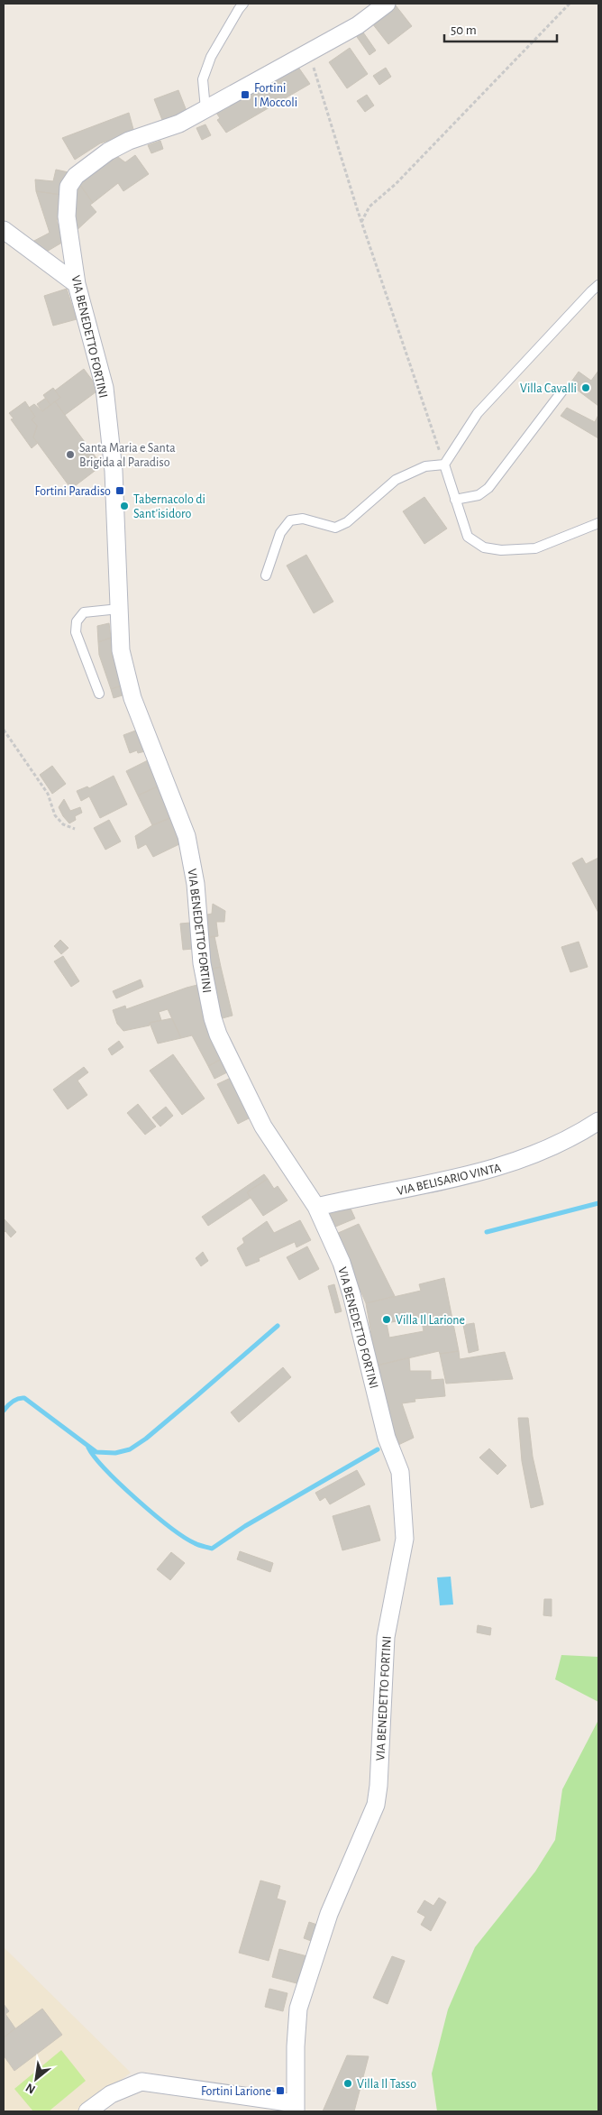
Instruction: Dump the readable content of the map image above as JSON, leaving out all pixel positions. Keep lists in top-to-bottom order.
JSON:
{
  "streets": {
    "street": ["VIA BENEDETTO FORTINI", "VIA BELISARIO VINTA"]
  },
  "crossings": [
    ["VIA BENEDETTO FORTINI", "VIA BELISARIO VINTA"]
  ],
  "places": {
    "transit": ["Fortini I Moccoli", "Fortini Paradiso", "Fortini Larione"],
    "other": [
      "Villa Cavalli",
      "Santa Maria e Santa Brigida al Paradiso",
      "Tabernacolo di Sant'isidoro",
      "Villa Il Larione",
      "Villa Il Tasso"
    ]
  },
  "scale_bar": "50 m",
  "north": "bottom left"
}
